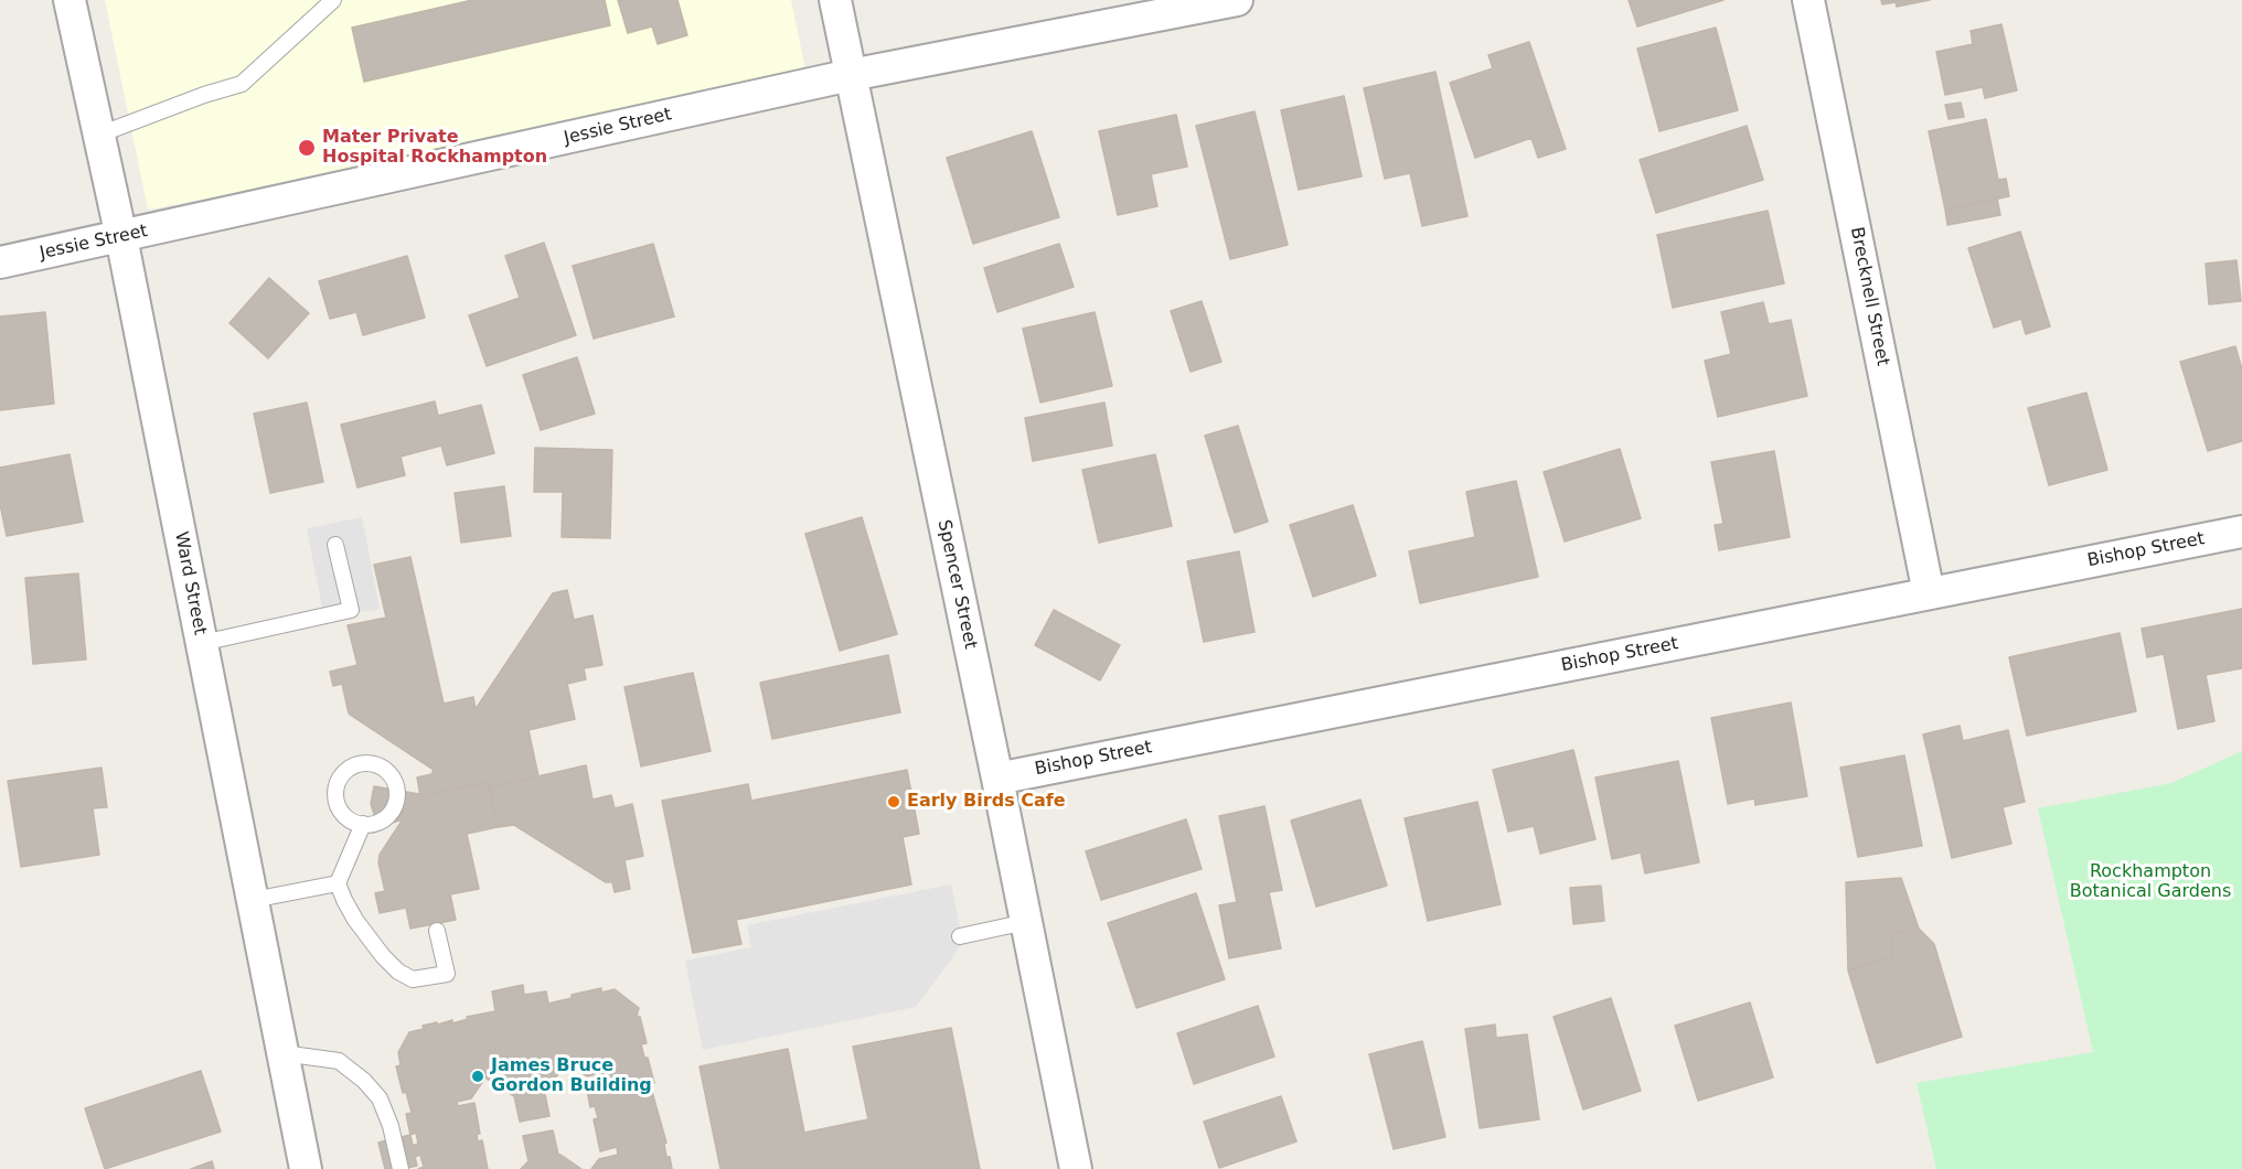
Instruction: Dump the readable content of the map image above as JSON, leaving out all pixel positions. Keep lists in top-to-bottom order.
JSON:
{
  "streets": {
    "street": [
      "Jessie Street",
      "Brecknell Street",
      "Bishop Street",
      "Ward Street",
      "Spencer Street"
    ]
  },
  "crossings": [
    ["Jessie Street", "Ward Street"],
    ["Jessie Street", "Spencer Street"],
    ["Brecknell Street", "Bishop Street"],
    ["Bishop Street", "Spencer Street"]
  ],
  "parks": ["Rockhampton Botanical Gardens"],
  "places": ["Mater Private Hospital Rockhampton", "Early Birds Cafe", "James Bruce Gordon Building"]
}
